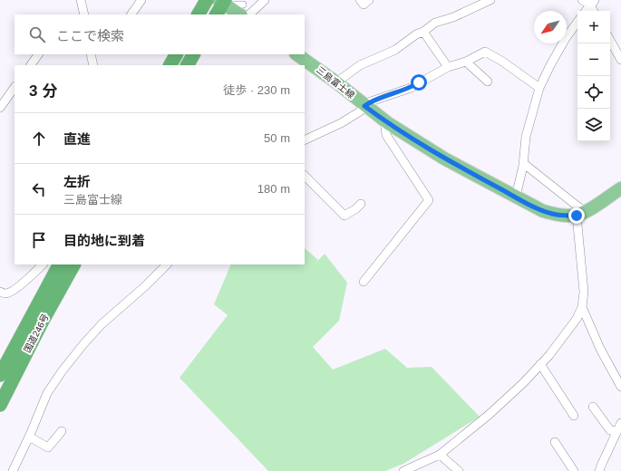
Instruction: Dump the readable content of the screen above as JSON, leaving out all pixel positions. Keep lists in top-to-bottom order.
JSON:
{
  "streets": {
    "highway": ["国道246号"],
    "main road": ["三島富士線"]
  },
  "north": "bottom left",
  "page": {
    "map_buttons": ["+", "−"],
    "search": "ここで検索",
    "heading": ["3 分", "徒歩 · 230 m"],
    "list": [
      ["直進", "50 m"],
      ["左折", "三島富士線", "180 m"],
      "目的地に到着"
    ]
  }
}
